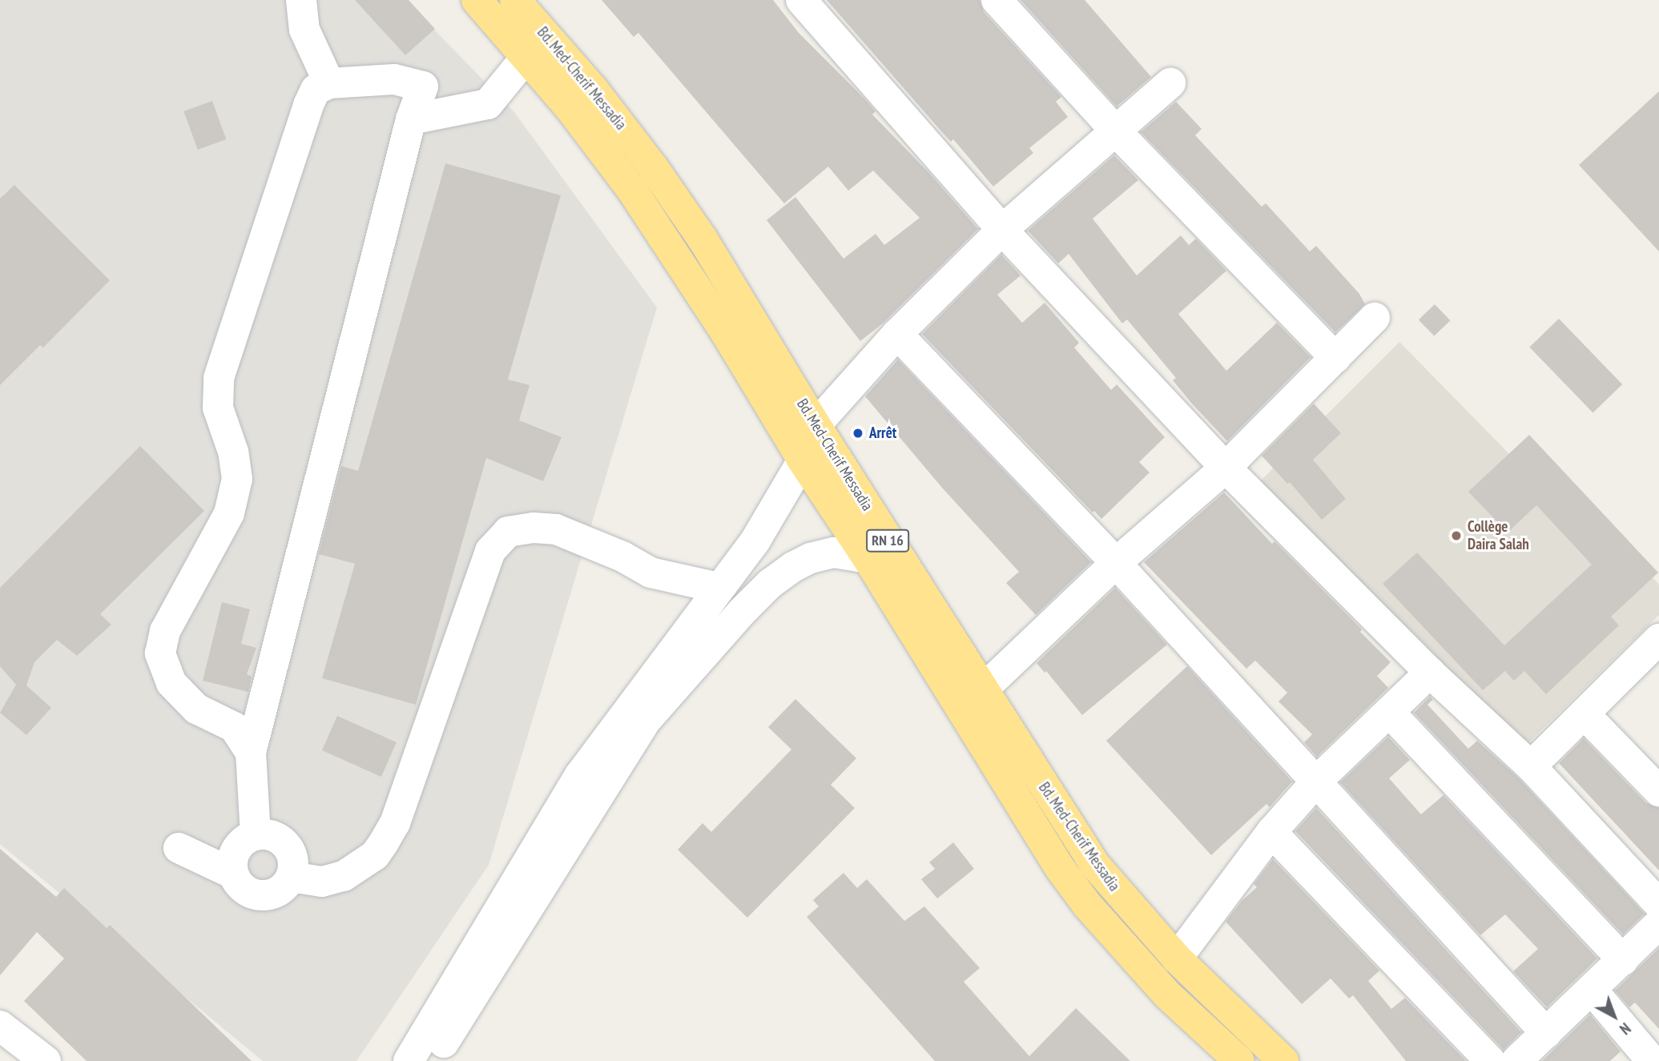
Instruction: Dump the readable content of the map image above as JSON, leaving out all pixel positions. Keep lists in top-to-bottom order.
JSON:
{
  "streets": {
    "highway": ["Bd. Med-Cherif Messadia", "RN 16"]
  },
  "places": ["Arrêt", "Collège Daira Salah"],
  "north": "bottom right"
}
